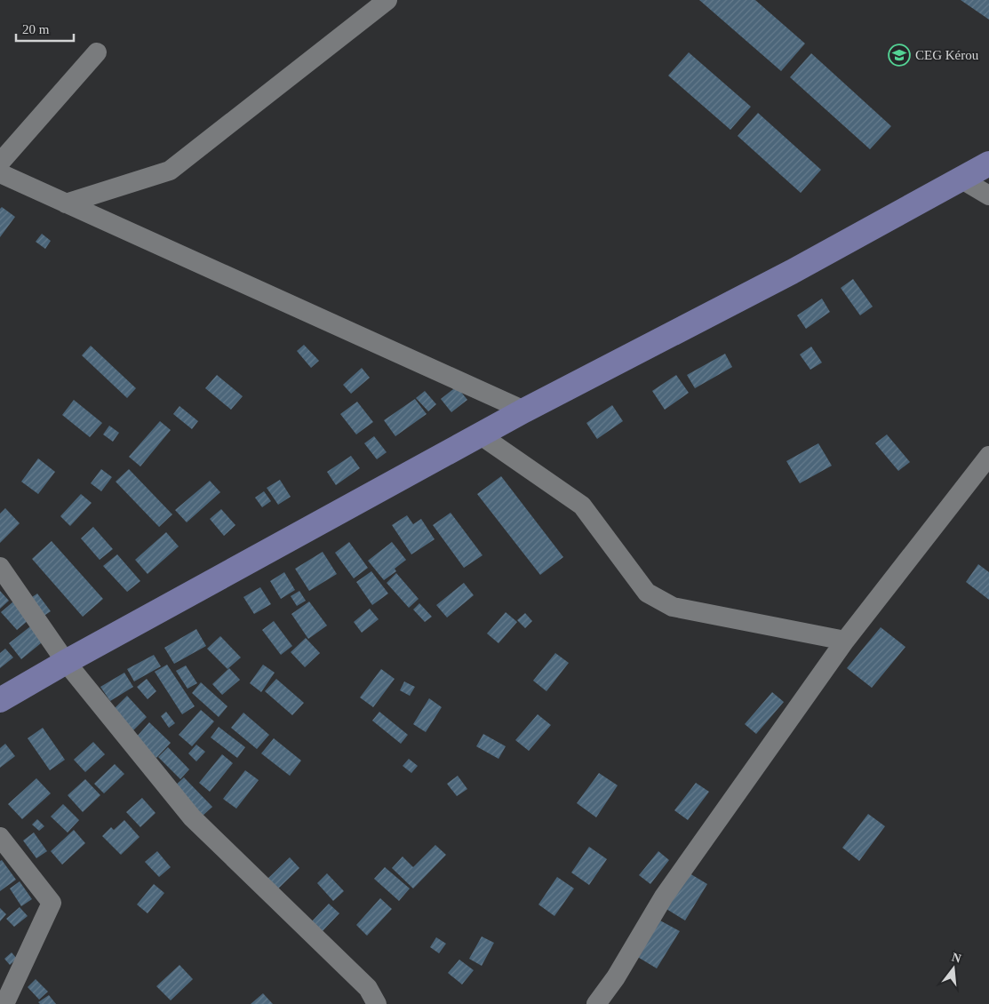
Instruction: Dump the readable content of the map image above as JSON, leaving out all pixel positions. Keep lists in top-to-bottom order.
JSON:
{
  "places": {
    "school or university": ["CEG Kérou"]
  },
  "scale_bar": "20 m",
  "north": "top"
}
